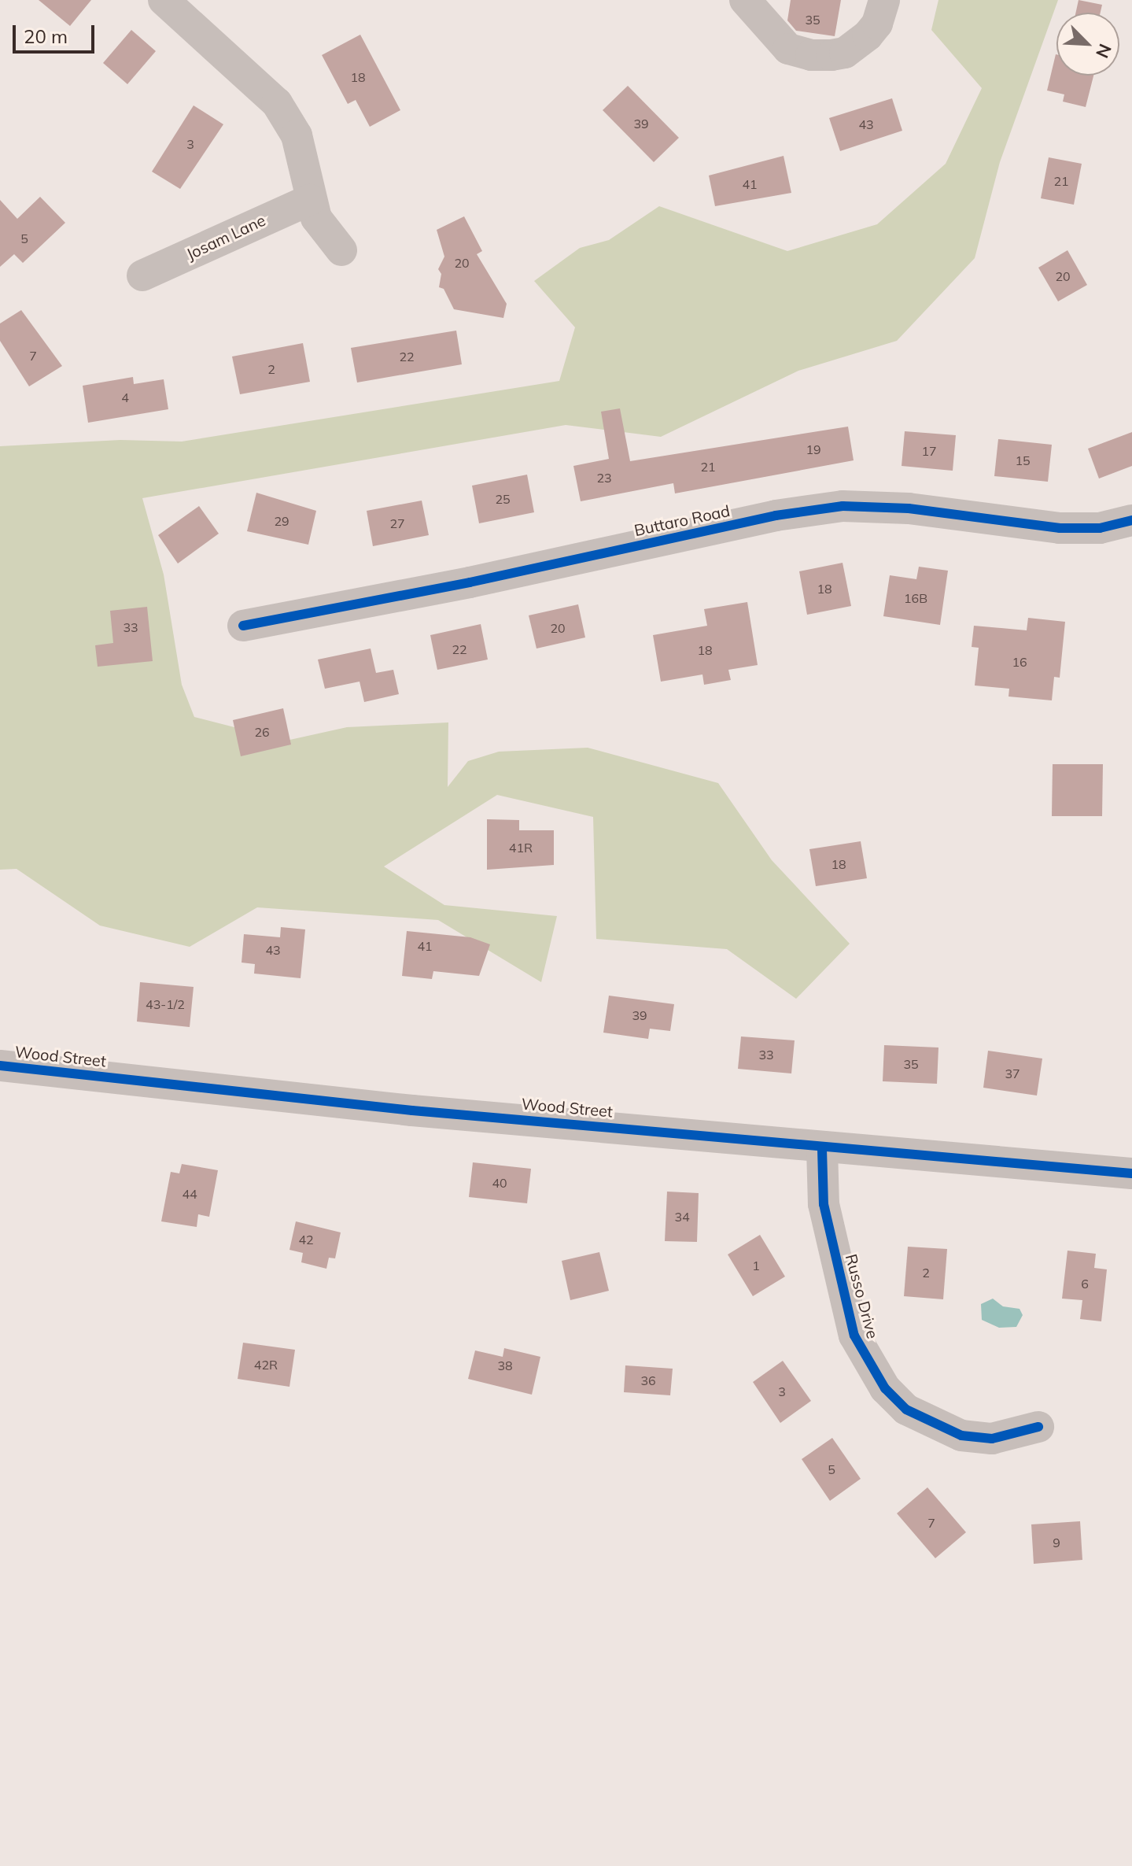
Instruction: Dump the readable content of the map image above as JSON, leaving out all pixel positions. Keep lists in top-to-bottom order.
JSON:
{
  "streets": {
    "street": [
      "Josam Lane",
      "Buttaro Road",
      "Wood Street",
      "Russo Drive"
    ]
  },
  "crossings": [
    ["Wood Street", "Russo Drive"]
  ],
  "house_numbers": [
    "35",
    "18",
    "39",
    "43",
    "3",
    "21",
    "41",
    "5",
    "20",
    "20",
    "7",
    "22",
    "2",
    "4",
    "19",
    "17",
    "15",
    "21",
    "23",
    "25",
    "29",
    "27",
    "18",
    "16B",
    "33",
    "20",
    "22",
    "18",
    "16",
    "26",
    "41R",
    "18",
    "41",
    "43",
    "43-1/2",
    "39",
    "33",
    "35",
    "37",
    "40",
    "44",
    "34",
    "42",
    "1",
    "2",
    "6",
    "42R",
    "38",
    "36",
    "3",
    "5",
    "7",
    "9"
  ],
  "scale_bar": "20 m",
  "north": "bottom right"
}
